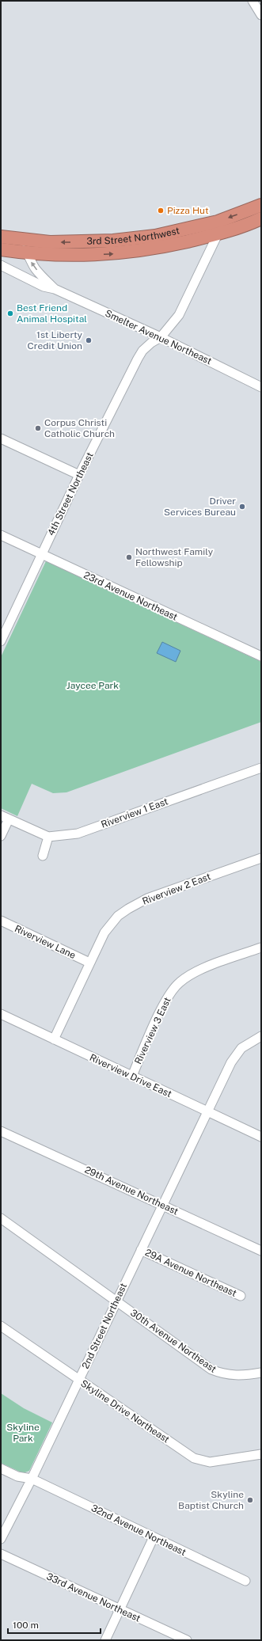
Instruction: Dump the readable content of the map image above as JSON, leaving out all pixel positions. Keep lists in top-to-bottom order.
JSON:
{
  "streets": {
    "highway": ["3rd Street Northwest"],
    "street": [
      "Smelter Avenue Northeast",
      "4th Street Northeast",
      "23rd Avenue Northeast",
      "Riverview 1 East",
      "Riverview 2 East",
      "Riverview Lane",
      "Riverview 3 East",
      "Riverview Drive East",
      "29th Avenue Northeast",
      "29A Avenue Northeast",
      "2nd Street Northeast",
      "30th Avenue Northeast",
      "Skyline Drive Northeast",
      "32nd Avenue Northeast",
      "33rd Avenue Northeast"
    ]
  },
  "crossings": [
    ["3rd Street Northwest", "Smelter Avenue Northeast"],
    ["3rd Street Northwest", "4th Street Northeast"],
    ["Smelter Avenue Northeast", "4th Street Northeast"],
    ["4th Street Northeast", "23rd Avenue Northeast"],
    ["Riverview 2 East", "Riverview Lane"],
    ["Riverview 2 East", "Riverview Drive East"],
    ["Riverview 3 East", "Riverview Drive East"],
    ["Riverview Drive East", "2nd Street Northeast"],
    ["29th Avenue Northeast", "2nd Street Northeast"],
    ["29A Avenue Northeast", "2nd Street Northeast"],
    ["2nd Street Northeast", "30th Avenue Northeast"],
    ["2nd Street Northeast", "Skyline Drive Northeast"],
    ["2nd Street Northeast", "32nd Avenue Northeast"]
  ],
  "parks": ["Jaycee Park", "Skyline Park"],
  "places": [
    "Pizza Hut",
    "Best Friend Animal Hospital",
    "1st Liberty Credit Union",
    "Corpus Christi Catholic Church",
    "Driver Services Bureau",
    "Northwest Family Fellowship",
    "Skyline Baptist Church"
  ],
  "scale_bar": "100 m"
}
